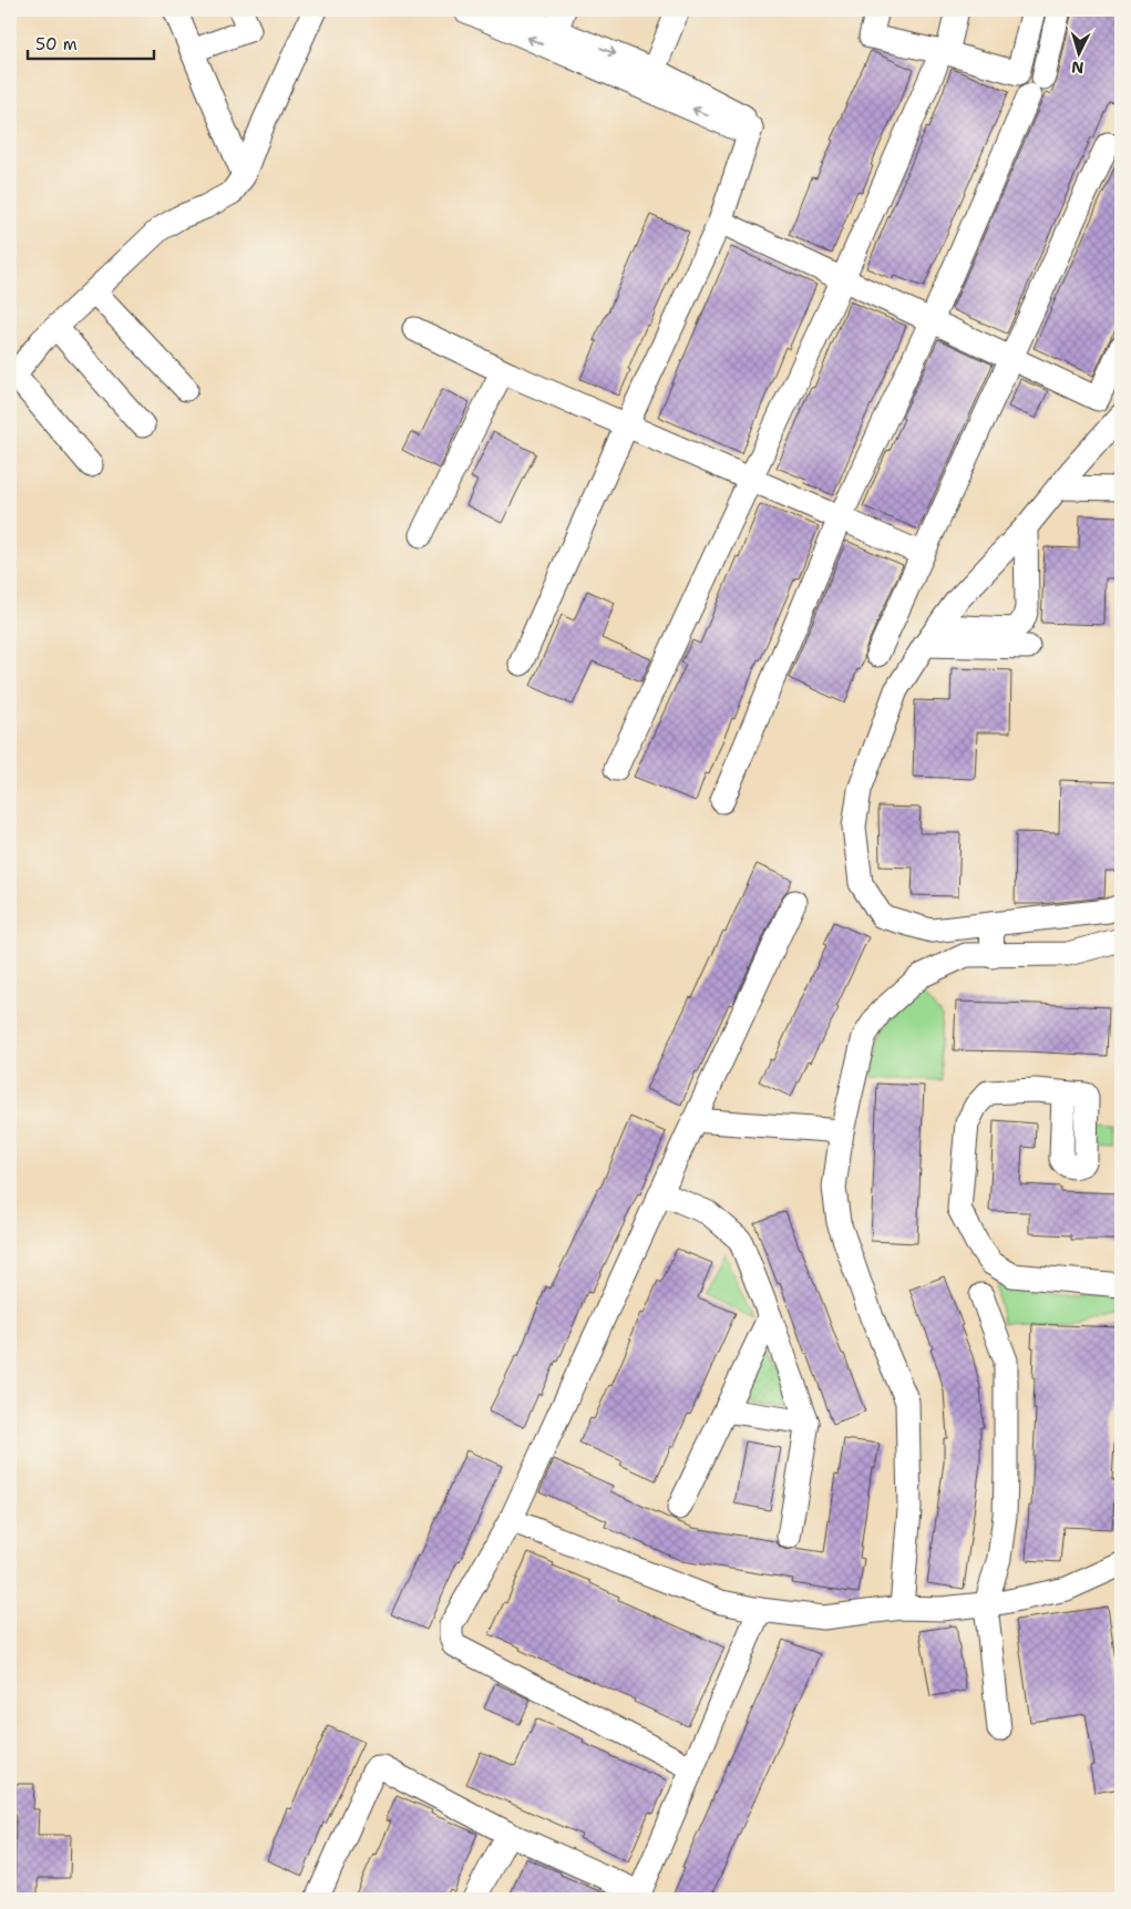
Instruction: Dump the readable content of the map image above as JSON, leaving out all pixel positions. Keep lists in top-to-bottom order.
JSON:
{
  "scale_bar": "50 m",
  "north": "bottom"
}
